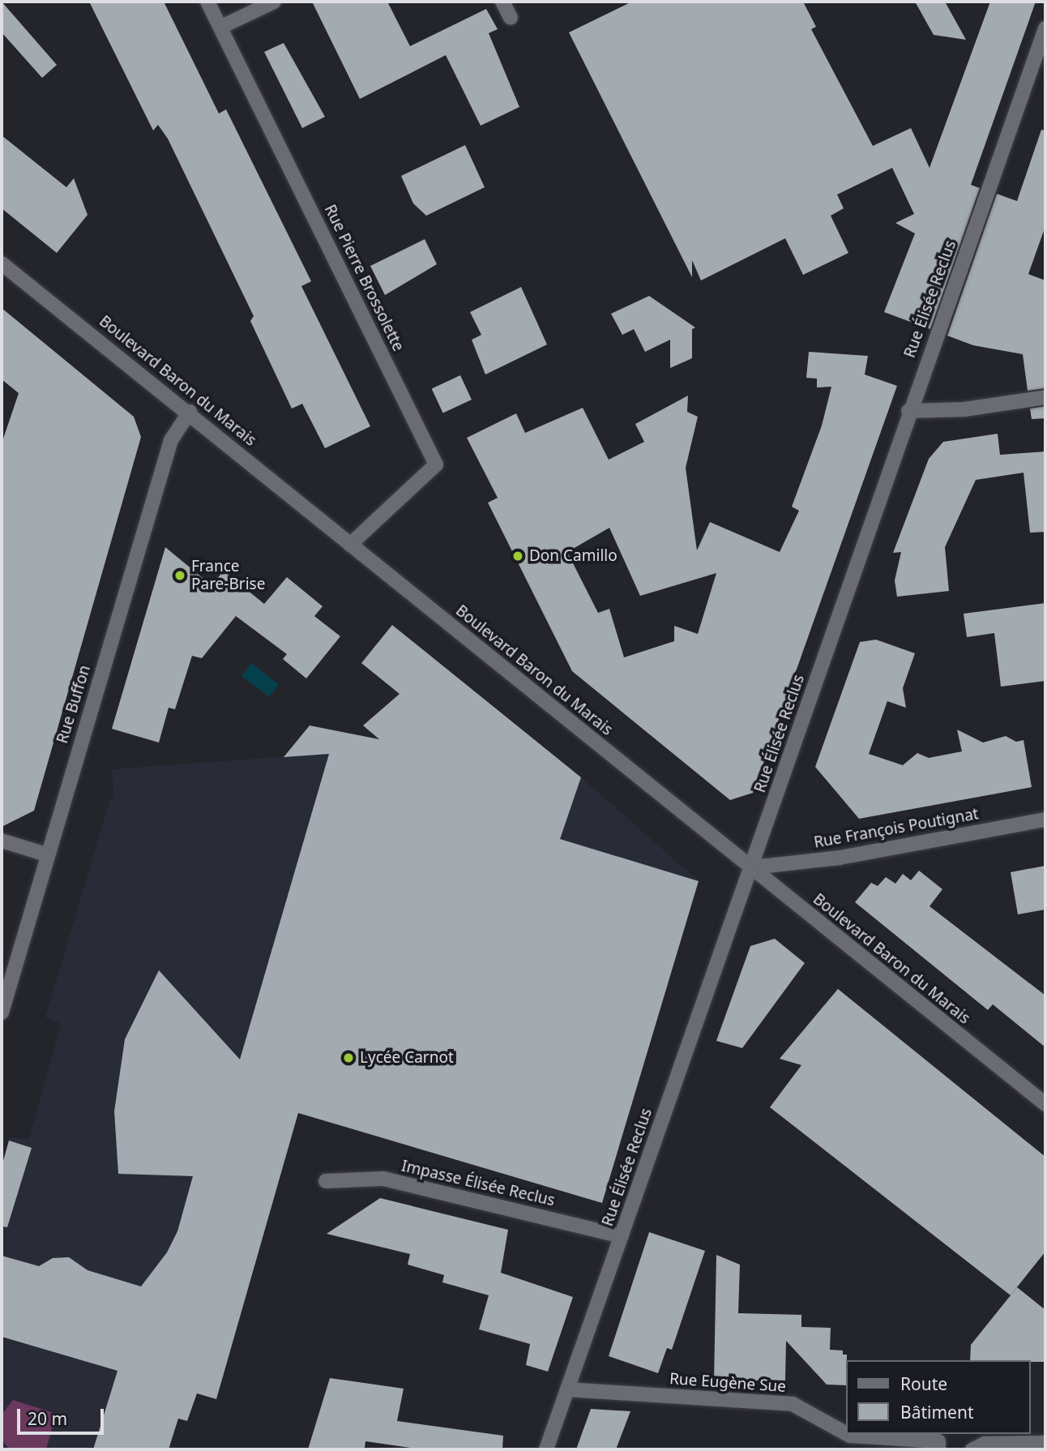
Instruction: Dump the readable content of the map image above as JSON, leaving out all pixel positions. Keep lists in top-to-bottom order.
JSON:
{
  "streets": {
    "street": [
      "Rue Pierre Brossolette",
      "Rue Élisée Reclus",
      "Boulevard Baron du Marais",
      "Rue Buffon",
      "Rue François Poutignat",
      "Impasse Élisée Reclus",
      "Rue Eugène Sue"
    ]
  },
  "crossings": [
    ["Rue Pierre Brossolette", "Boulevard Baron du Marais"],
    ["Rue Élisée Reclus", "Boulevard Baron du Marais"],
    ["Rue Élisée Reclus", "Rue François Poutignat"],
    ["Rue Élisée Reclus", "Impasse Élisée Reclus"],
    ["Rue Élisée Reclus", "Rue Eugène Sue"],
    ["Boulevard Baron du Marais", "Rue Buffon"],
    ["Boulevard Baron du Marais", "Rue François Poutignat"]
  ],
  "places": ["Don Camillo", "France Pare-Brise", "Lycée Carnot"],
  "legend": ["Route", "Bâtiment"],
  "scale_bar": "20 m"
}
